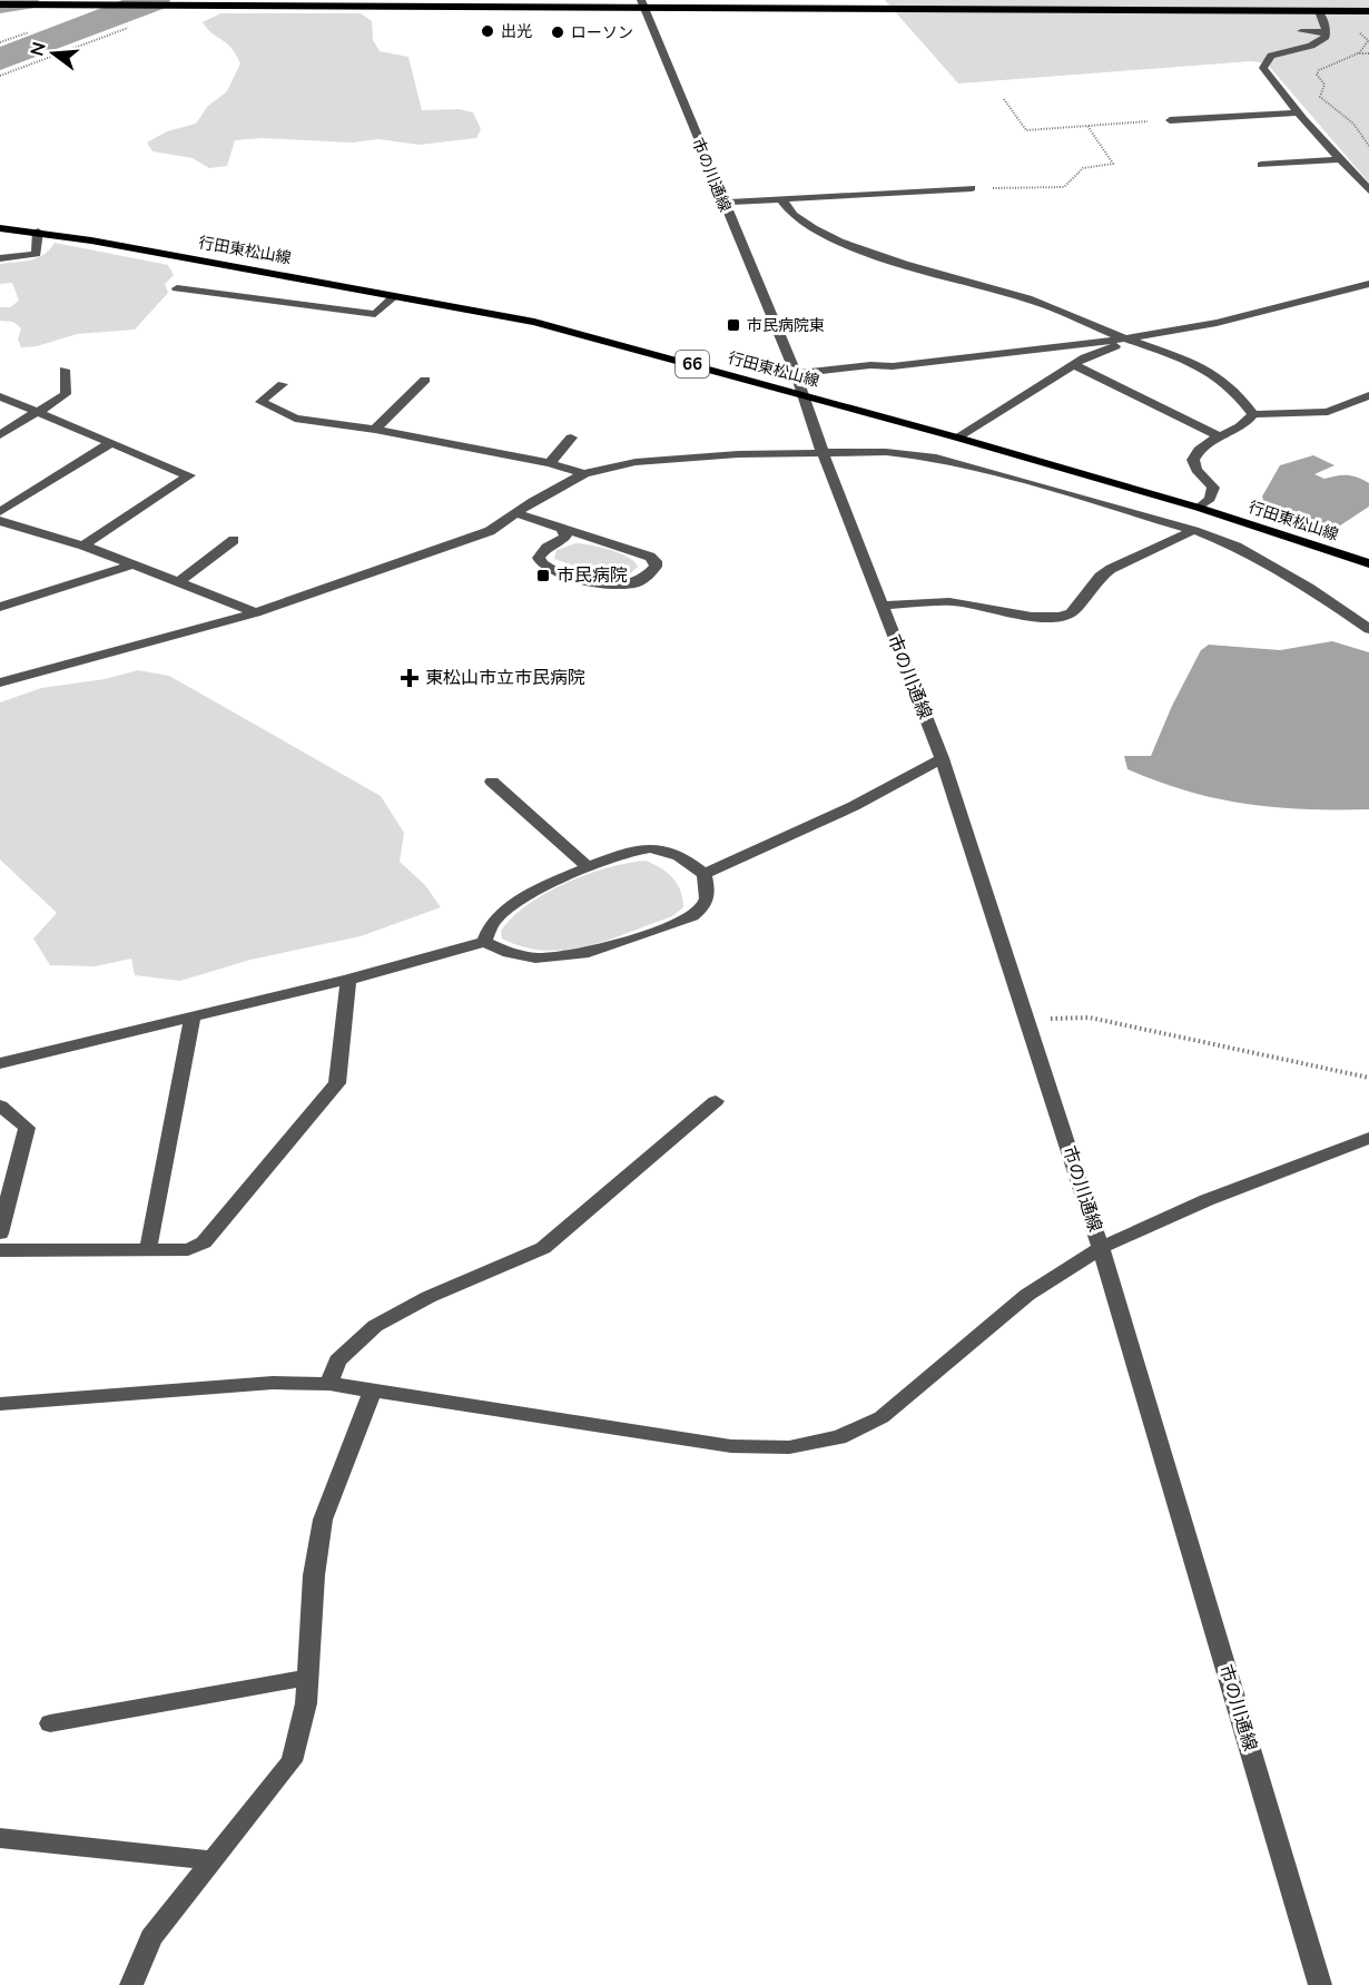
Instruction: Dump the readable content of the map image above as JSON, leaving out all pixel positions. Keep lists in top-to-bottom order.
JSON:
{
  "streets": {
    "main road": ["行田東松山線", "66"],
    "street": ["市の川通線"]
  },
  "places": {
    "other": ["出光", "ローソン"],
    "transit": ["市民病院東", "市民病院"],
    "health": ["東松山市立市民病院"]
  },
  "north": "left"
}
